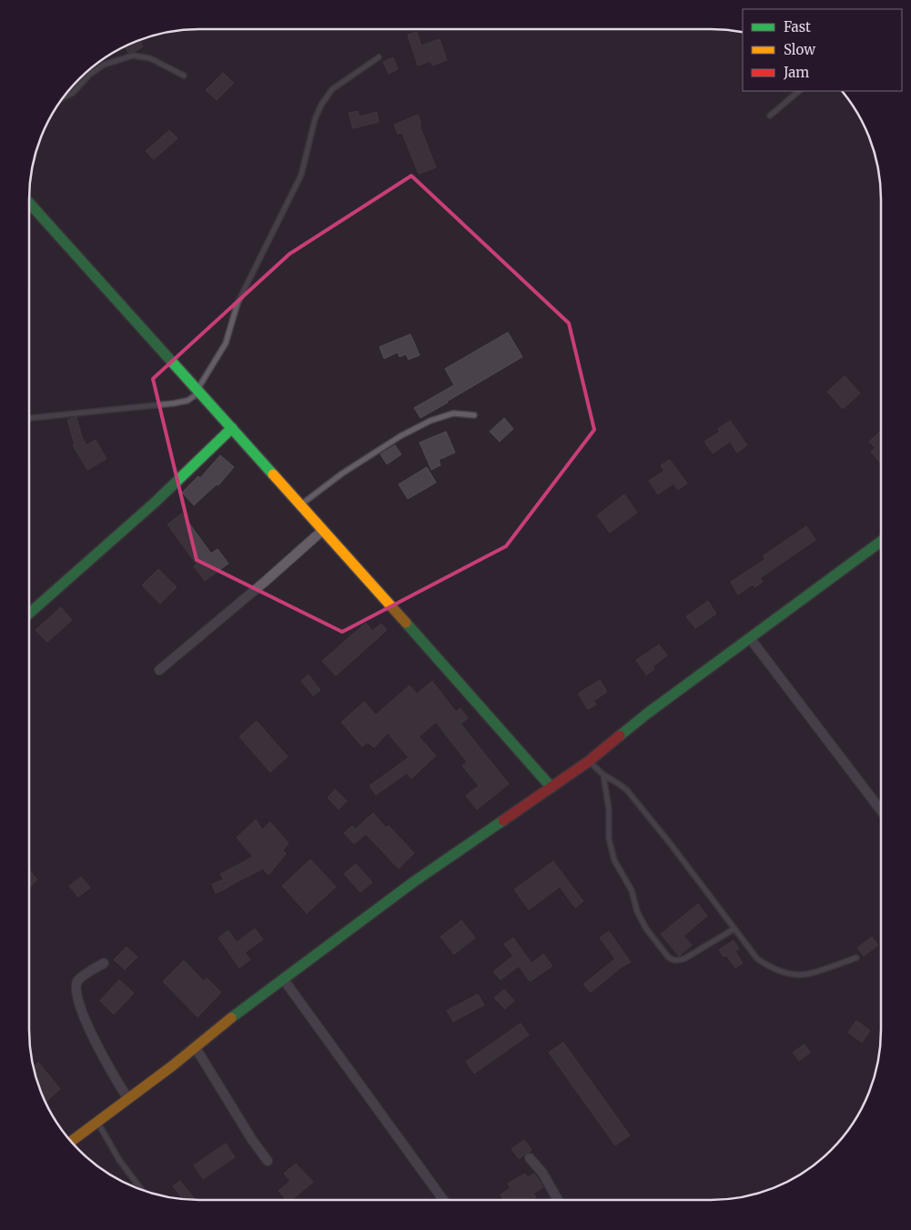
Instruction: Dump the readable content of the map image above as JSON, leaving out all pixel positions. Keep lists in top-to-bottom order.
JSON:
{
  "legend": ["Fast", "Slow", "Jam"]
}
